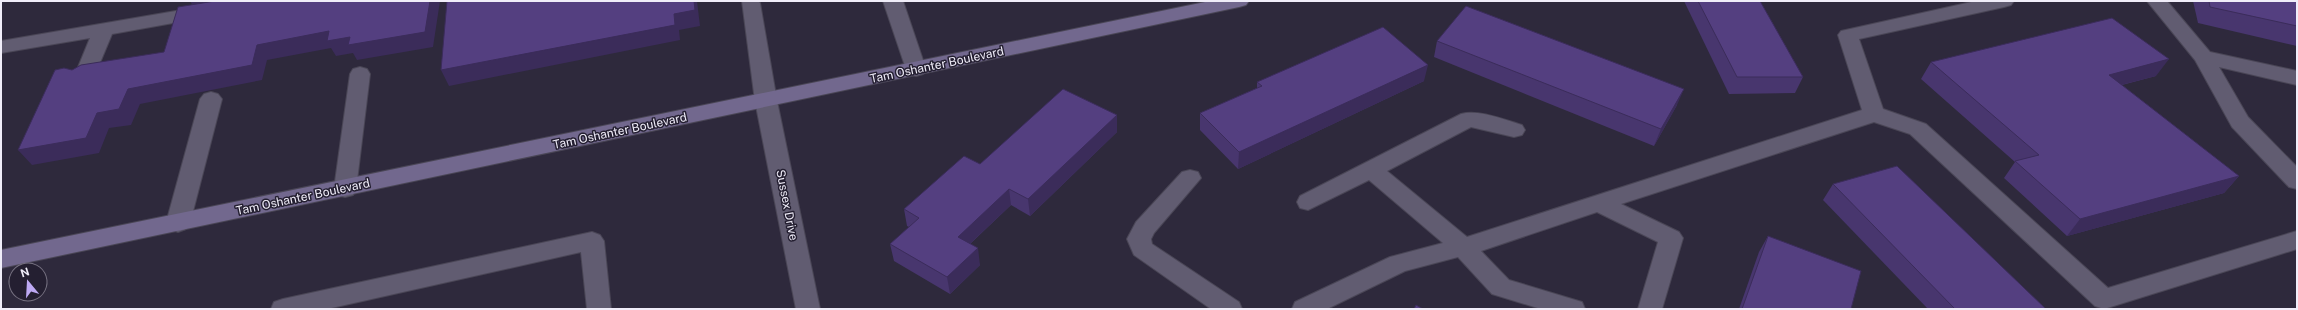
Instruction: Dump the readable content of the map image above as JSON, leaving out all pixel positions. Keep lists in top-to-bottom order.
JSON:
{
  "streets": {
    "street": ["Tam Oshanter Boulevard", "Sussex Drive"]
  },
  "crossings": [
    ["Tam Oshanter Boulevard", "Sussex Drive"]
  ],
  "north": "top"
}
